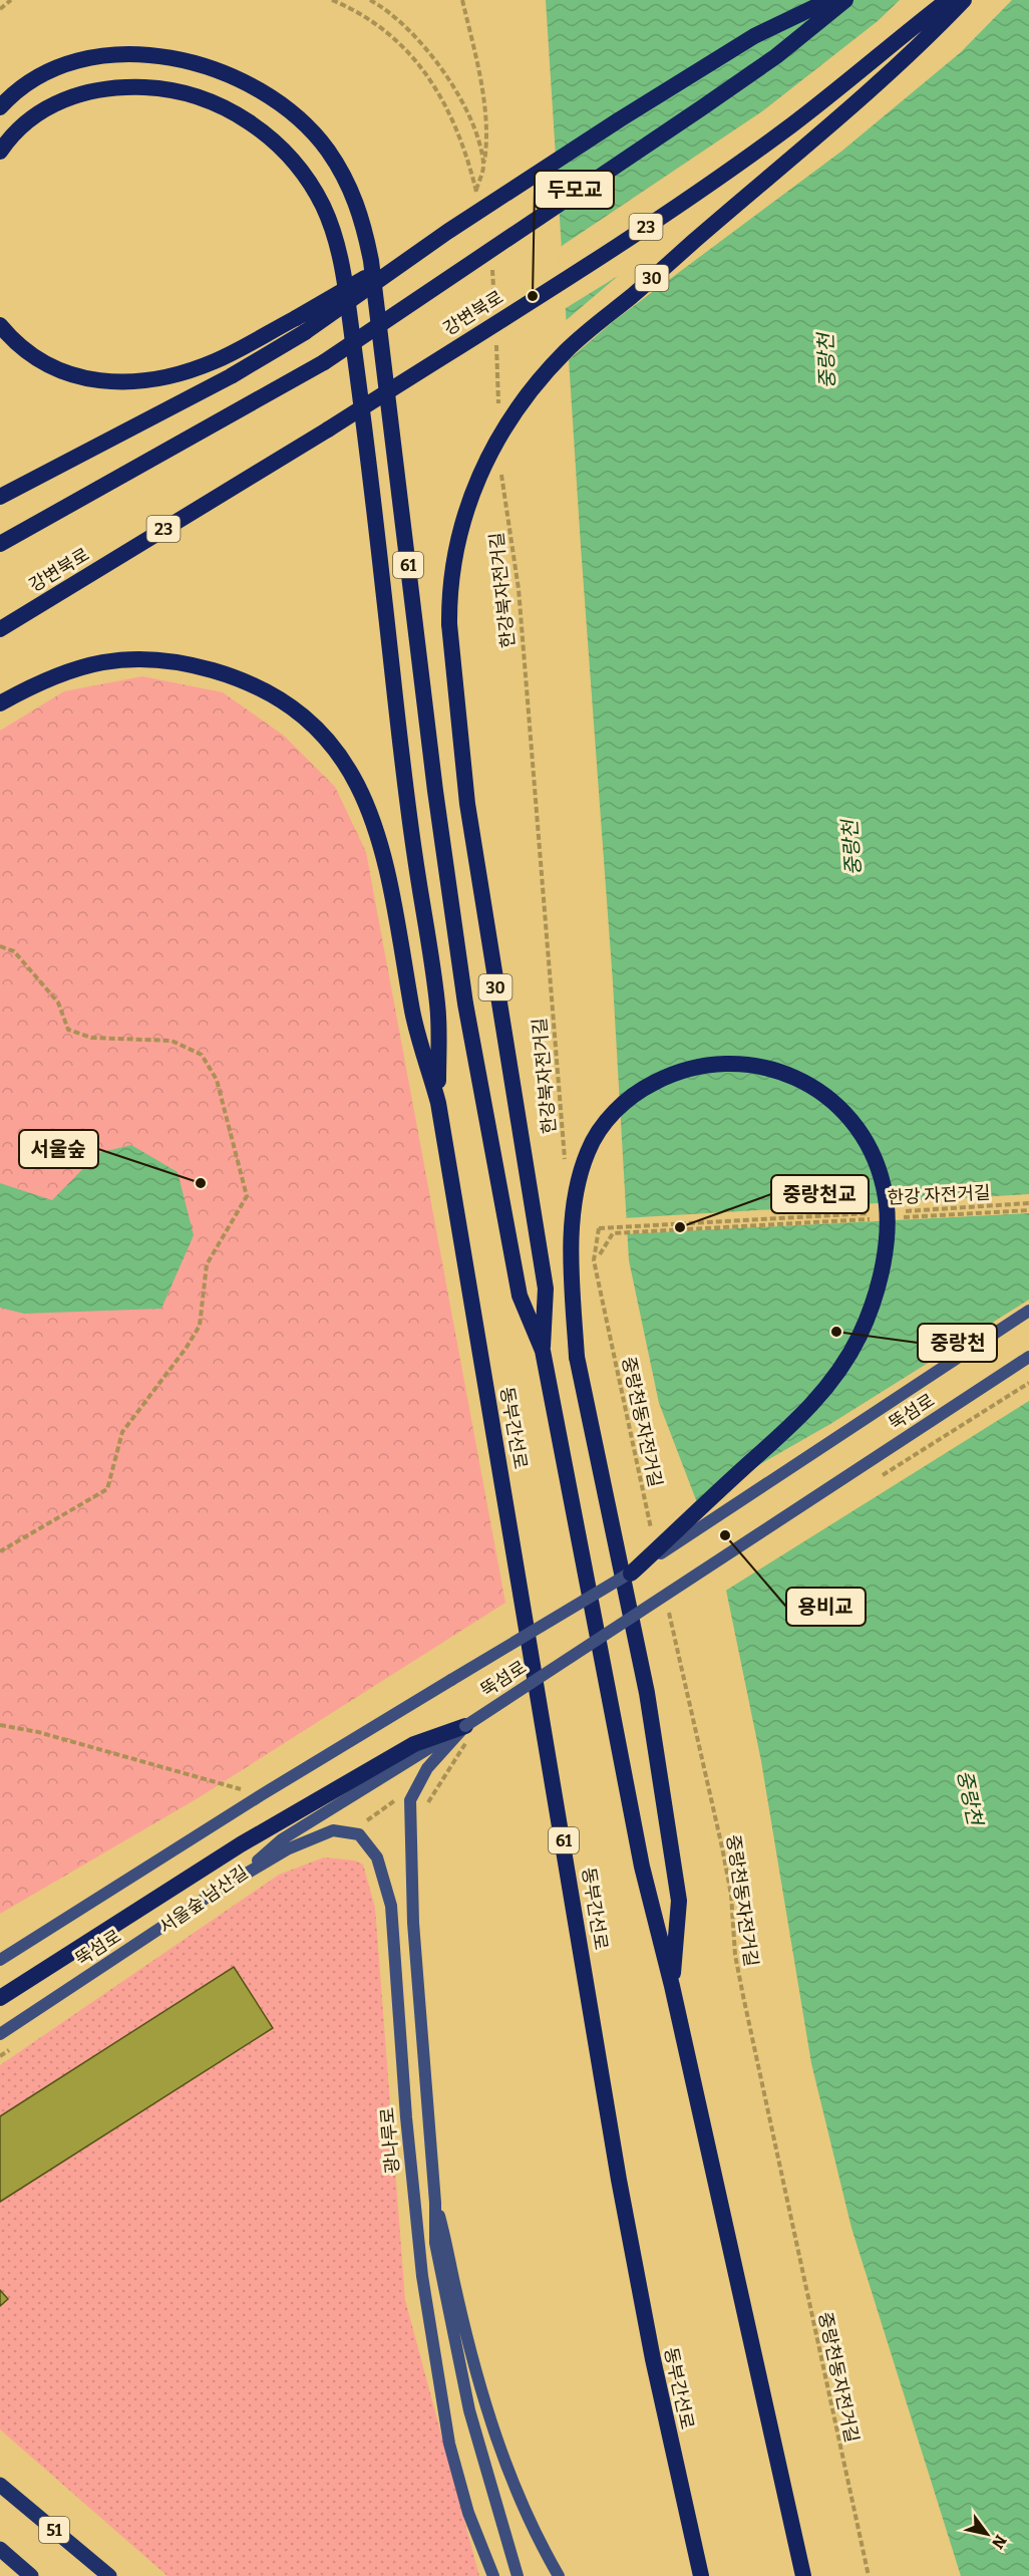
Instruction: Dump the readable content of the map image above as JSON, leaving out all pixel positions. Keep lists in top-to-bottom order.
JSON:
{
  "streets": {
    "highway": [
      "23",
      "30",
      "강변북로",
      "61",
      "동부간선로"
    ],
    "main road": ["뚝섬로", "광나루로", "51"],
    "path": ["한강북자전거길", "한강 자전거길", "중랑천동자전거길"]
  },
  "crossings": [
    ["30", "61"],
    ["61", "동부간선로"],
    ["한강 자전거길", "중랑천동자전거길"]
  ],
  "water": ["중랑천"],
  "places": [
    "두모교",
    "서울숲",
    "중랑천교",
    "중랑천",
    "용비교"
  ],
  "north": "bottom right"
}
